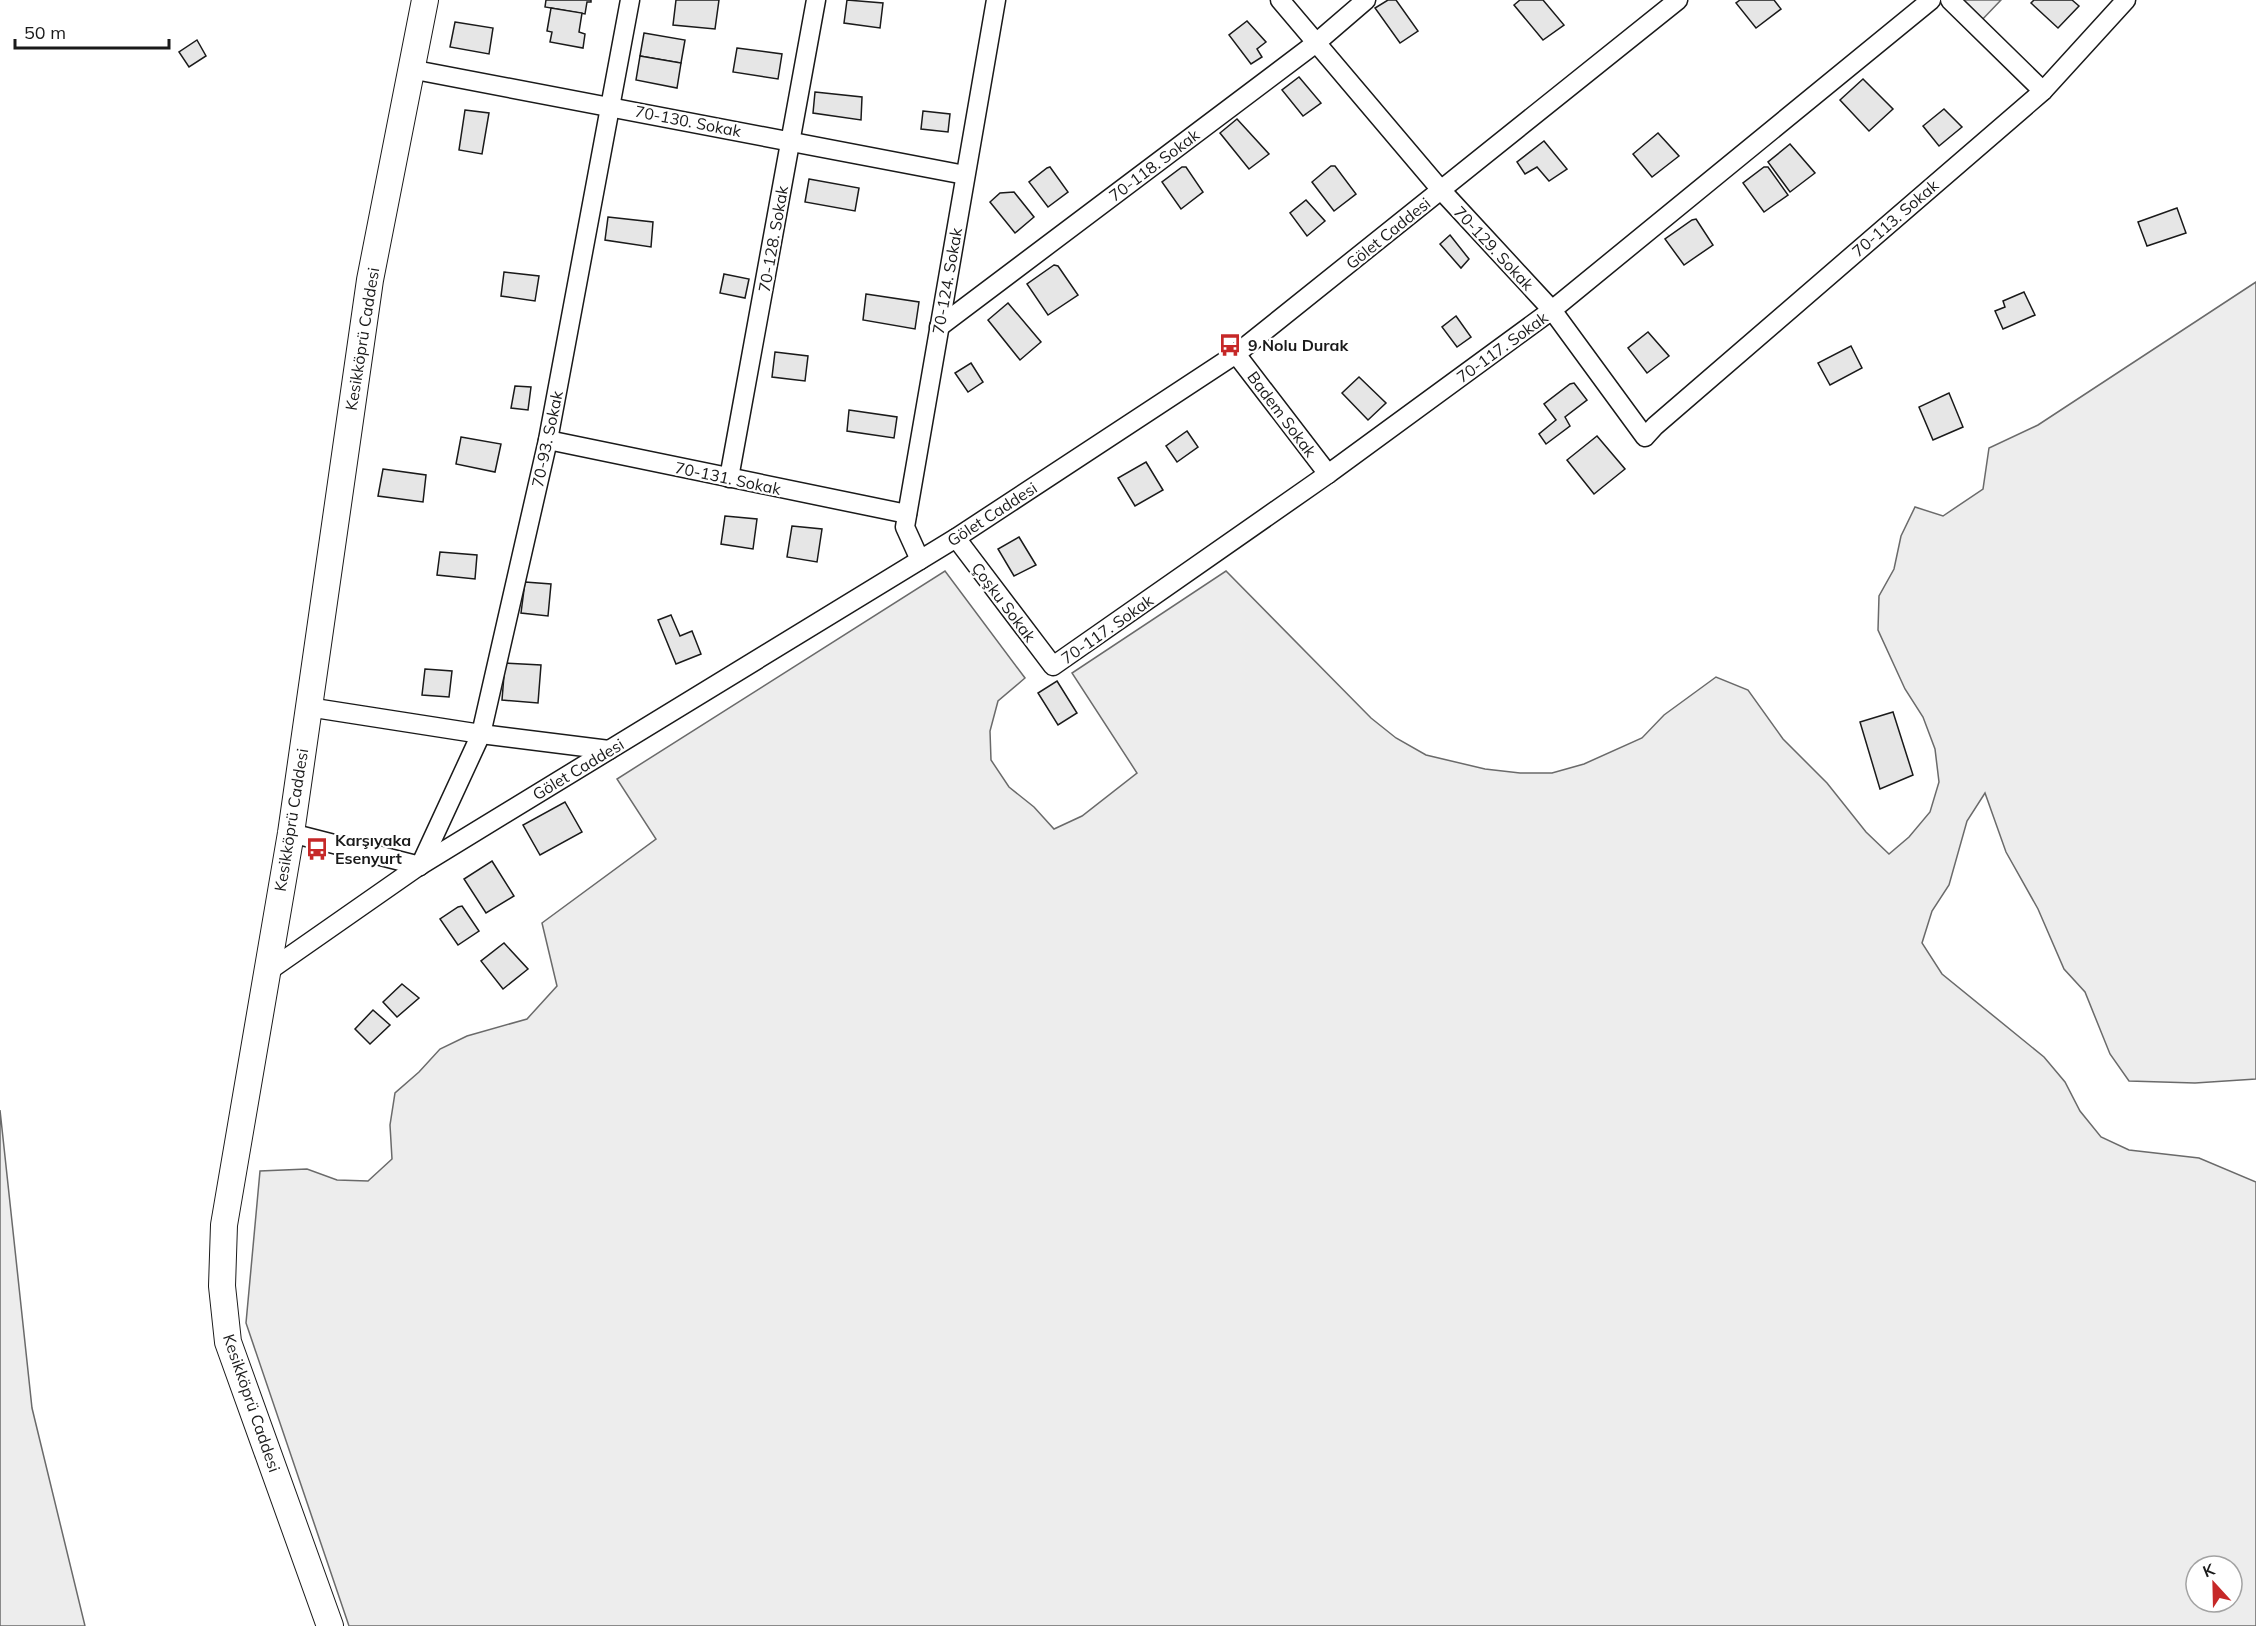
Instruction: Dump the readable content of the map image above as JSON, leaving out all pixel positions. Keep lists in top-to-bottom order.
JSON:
{
  "streets": {
    "street": [
      "70-130. Sokak",
      "70-118. Sokak",
      "70-113. Sokak",
      "Gölet Caddesi",
      "70-128. Sokak",
      "70-129. Sokak",
      "70-124. Sokak",
      "Kesikköprü Caddesi",
      "70-117. Sokak",
      "Badem Sokak",
      "70-93. Sokak",
      "70-131. Sokak",
      "Çoşku Sokak"
    ]
  },
  "crossings": [
    ["70-130. Sokak", "70-128. Sokak"],
    ["70-130. Sokak", "70-124. Sokak"],
    ["70-130. Sokak", "Kesikköprü Caddesi"],
    ["70-130. Sokak", "70-93. Sokak"],
    ["70-118. Sokak", "70-129. Sokak"],
    ["70-118. Sokak", "70-124. Sokak"],
    ["70-113. Sokak", "70-129. Sokak"],
    ["Gölet Caddesi", "70-129. Sokak"],
    ["Gölet Caddesi", "70-124. Sokak"],
    ["Gölet Caddesi", "Kesikköprü Caddesi"],
    ["Gölet Caddesi", "Badem Sokak"],
    ["Gölet Caddesi", "70-93. Sokak"],
    ["Gölet Caddesi", "Çoşku Sokak"],
    ["70-128. Sokak", "70-131. Sokak"],
    ["70-129. Sokak", "70-117. Sokak"],
    ["70-124. Sokak", "70-131. Sokak"],
    ["70-117. Sokak", "Badem Sokak"],
    ["70-117. Sokak", "Çoşku Sokak"],
    ["70-93. Sokak", "70-131. Sokak"]
  ],
  "places": {
    "bus stop": ["9 Nolu Durak", "Karşıyaka Esenyurt"]
  },
  "scale_bar": "50 m",
  "north": "top"
}
